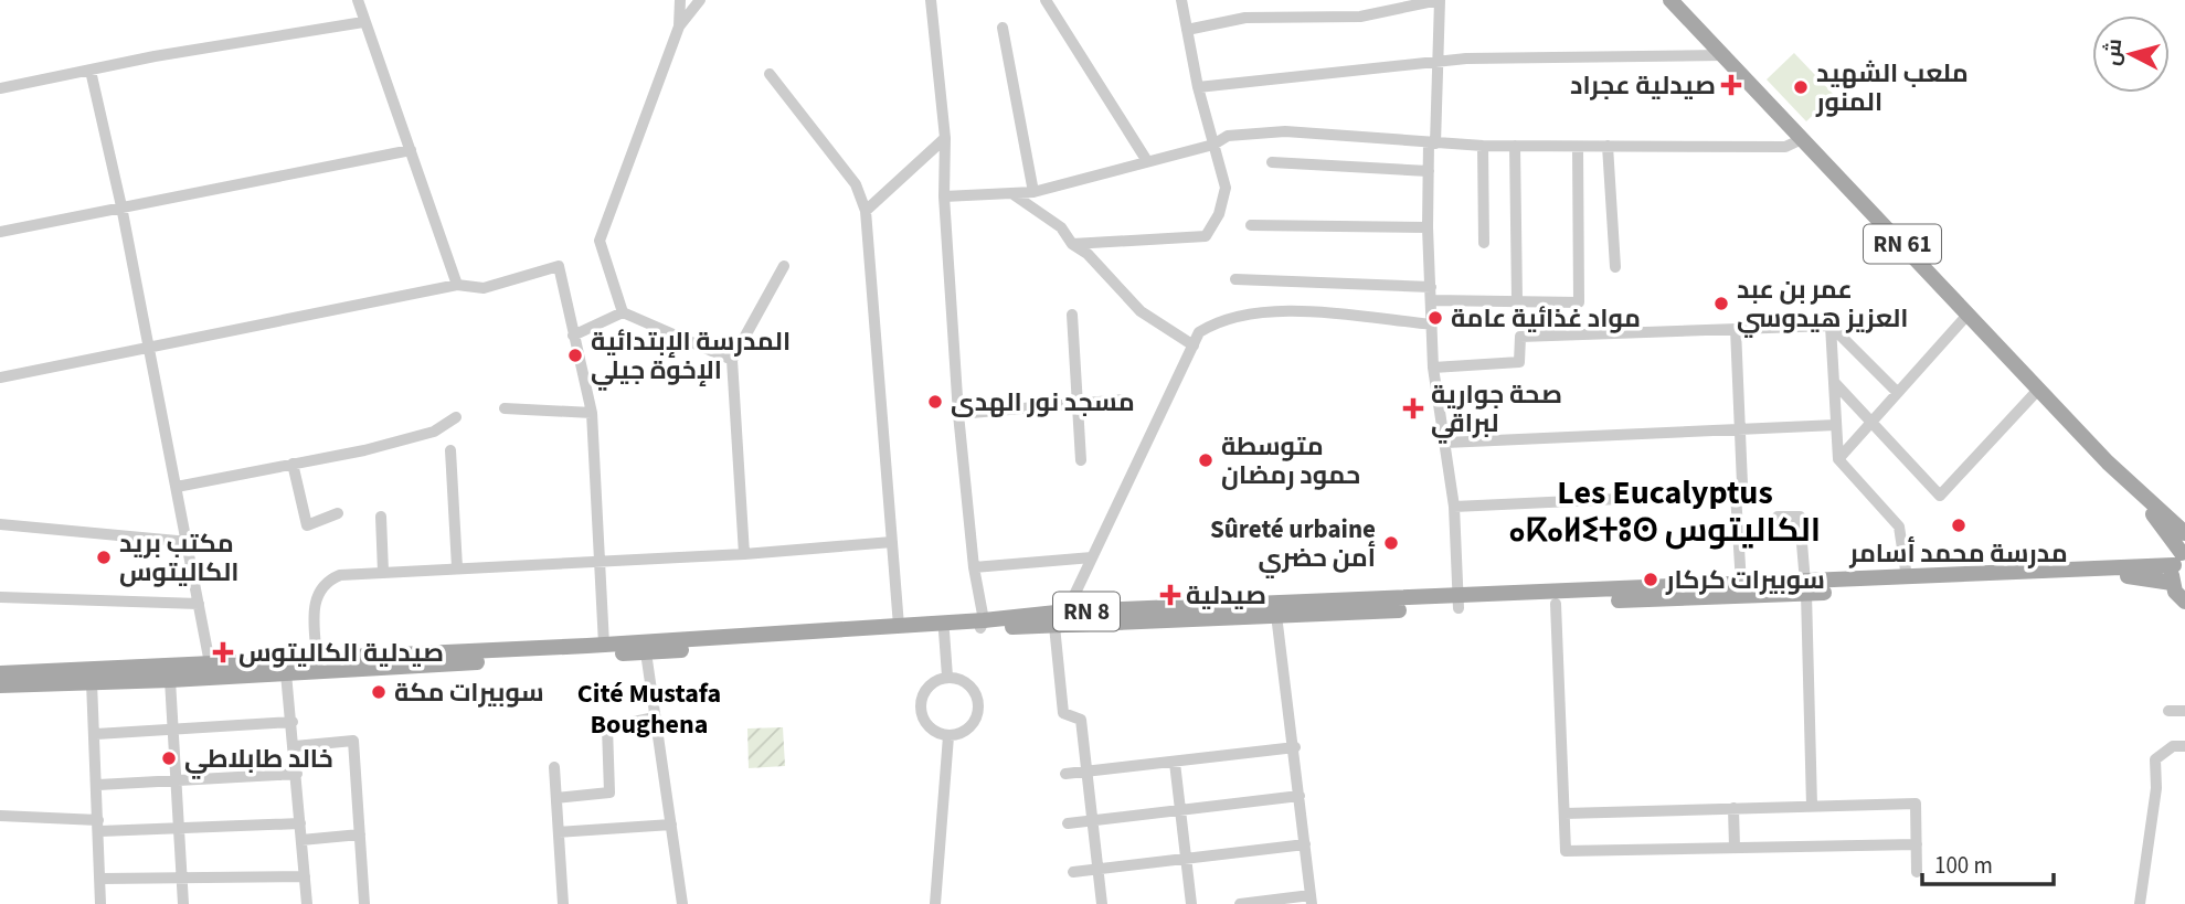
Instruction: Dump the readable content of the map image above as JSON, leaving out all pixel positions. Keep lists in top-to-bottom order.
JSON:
{
  "streets": {
    "main road": ["RN 61", "RN 8"]
  },
  "crossings": [
    ["RN 61", "RN 8"]
  ],
  "districts": ["Les Eucalyptus ⴰⴽⴰⵍⵉⵜⵓⵙ الكاليتوس", "Cité Mustafa Boughena"],
  "places": {
    "health": [
      "صيدلية عجراد",
      "صحة جوارية لبراقي",
      "صيدلية",
      "صيدلية الكاليتوس"
    ],
    "other": [
      "ملعب الشهيد المنور",
      "عمر بن عبد العزيز هيدوسي",
      "مواد غذائية عامة",
      "المدرسة الإبتدائية الإخوة جيلي",
      "مسجد نور الهدى",
      "متوسطة حمود رمضان",
      "مدرسة محمد أسامر",
      "Sûreté urbaine أمن حضري",
      "مكتب بريد الكاليتوس",
      "سوبيرات كركار",
      "سوبيرات مكة",
      "خالد طابلاطي"
    ]
  },
  "scale_bar": "100 m",
  "north": "left"
}
